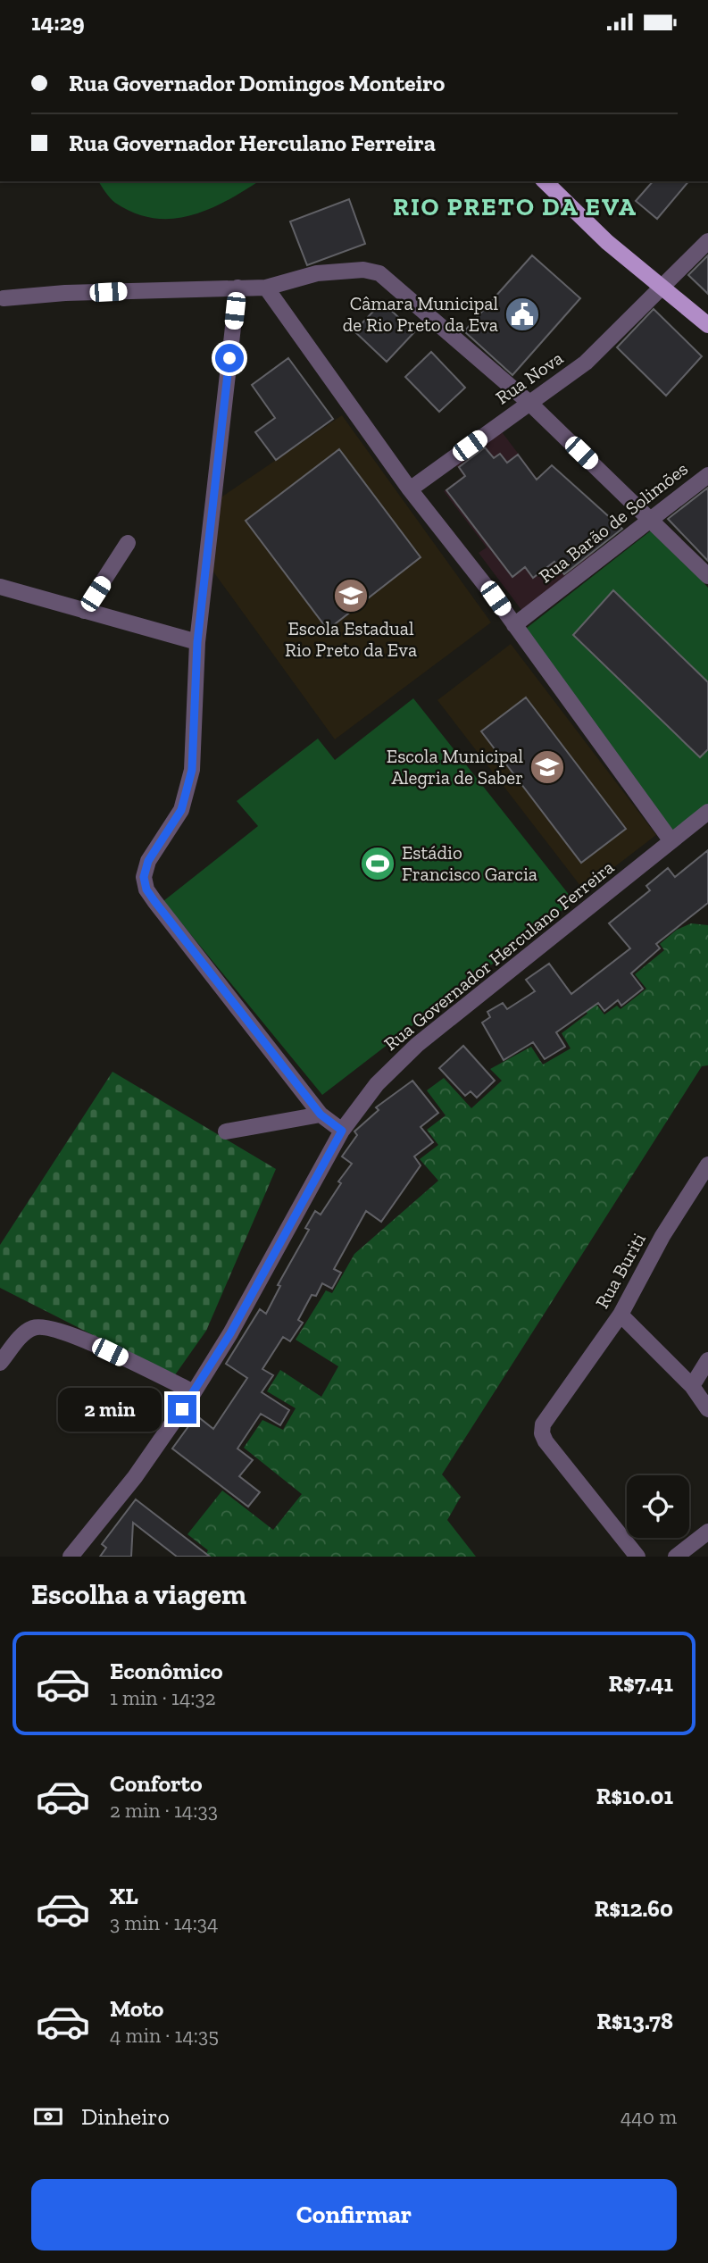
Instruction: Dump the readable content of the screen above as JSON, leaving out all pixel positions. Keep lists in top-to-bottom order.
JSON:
{
  "streets": {
    "street": [
      "Rua Nova",
      "Rua Barão de Solimões",
      "Rua Governador Herculano Ferreira",
      "Rua Buriti"
    ]
  },
  "districts": ["RIO PRETO DA EVA"],
  "places": {
    "public building": ["Câmara Municipal de Rio Preto da Eva"],
    "school or university": ["Escola Estadual Rio Preto da Eva", "Escola Municipal Alegria de Saber"],
    "sports": ["Estádio Francisco Garcia"]
  },
  "page": {
    "status": "14:29",
    "banner": ["Rua Governador Domingos Monteiro", "Rua Governador Herculano Ferreira"],
    "bubble": "2 min",
    "heading": "Escolha a viagem",
    "list": [
      {
        "name": "Econômico",
        "note": "1 min · 14:32",
        "value": "R$7.41"
      },
      {
        "name": "Conforto",
        "note": "2 min · 14:33",
        "value": "R$10.01"
      },
      {
        "name": "XL",
        "note": "3 min · 14:34",
        "value": "R$12.60"
      },
      {
        "name": "Moto",
        "note": "4 min · 14:35",
        "value": "R$13.78"
      }
    ],
    "pay": ["Dinheiro", "440 m"],
    "buttons": "Confirmar"
  }
}
